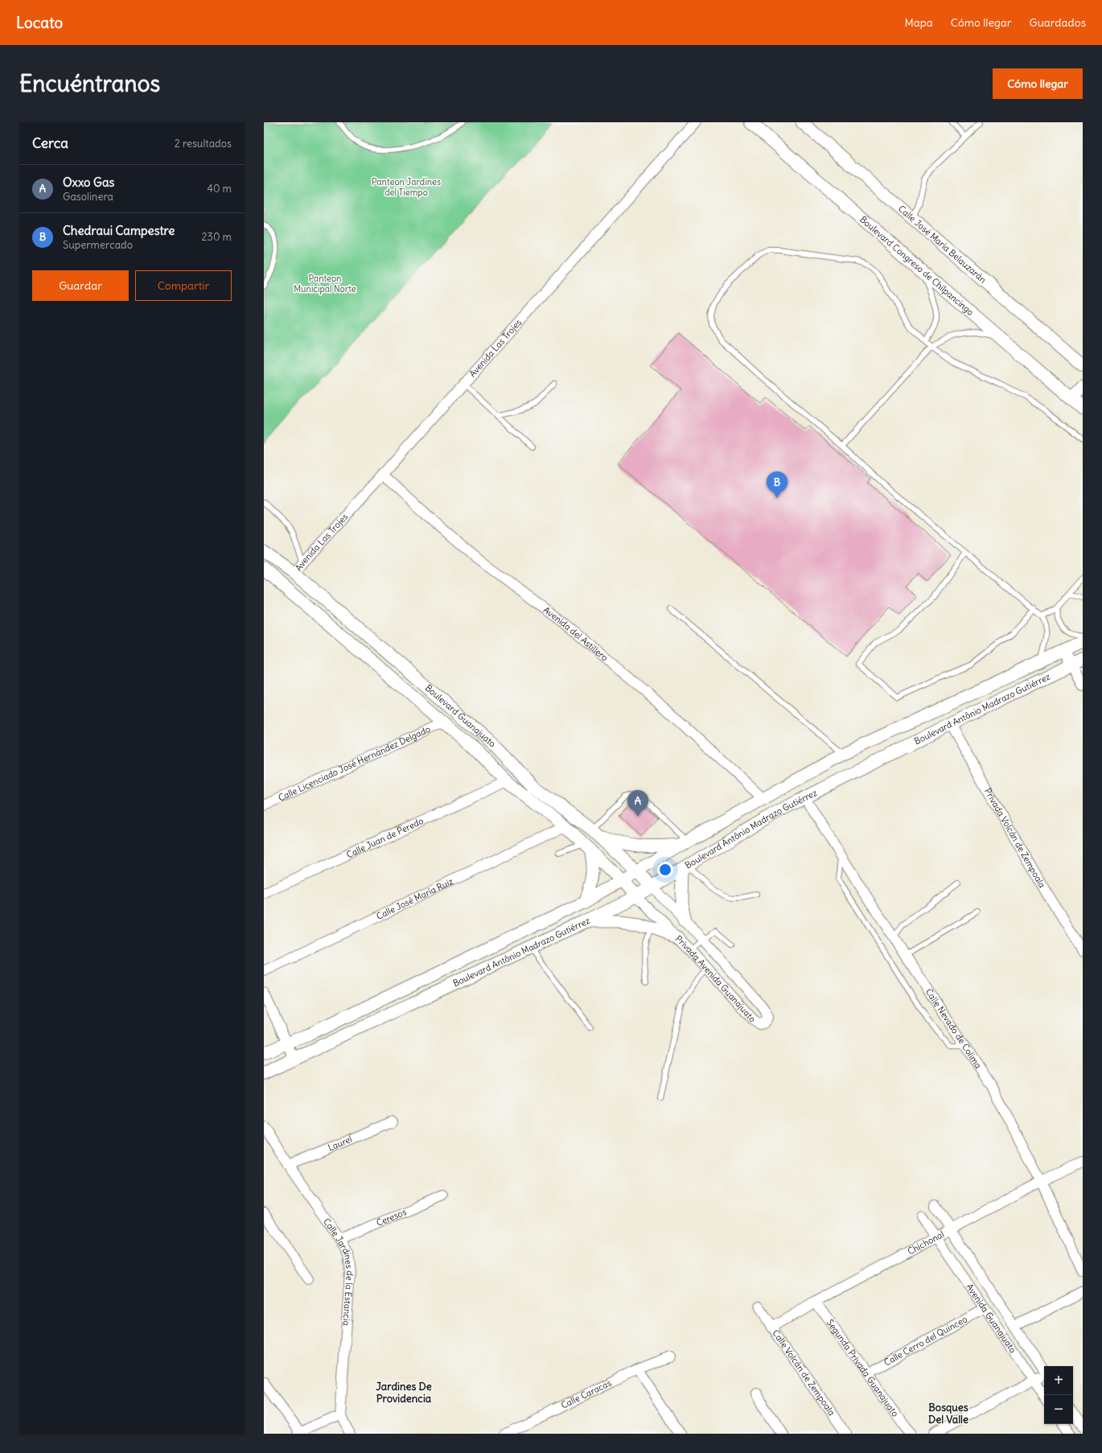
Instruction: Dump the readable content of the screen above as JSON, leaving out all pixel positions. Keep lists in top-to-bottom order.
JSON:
{
  "streets": {
    "street": [
      "Calle José María Belauzarán",
      "Boulevard Congreso de Chilpancingo",
      "Avenida Las Trojes",
      "Avenida del Astillero",
      "Boulevard Antônio Madrazo Gutiérrez",
      "Boulevard Guanajuato",
      "Calle Licenciado José Hernández Delgado",
      "Calle Juan de Peredo",
      "Privada Volcán de Zempoala",
      "Calle José María Ruiz",
      "Privada Avenida Guanajuato",
      "Calle Nevado de Colima",
      "Laurel",
      "Ceresos",
      "Chichonal",
      "Calle Jardines de la Estancia",
      "Avenida Guanajuato",
      "Calle Cerro del Quinceo",
      "Segunda Privada Guanajuato",
      "Calle Volcán de Zempoala",
      "Calle Caracas"
    ]
  },
  "crossings": [
    ["Avenida Las Trojes", "Avenida del Astillero"],
    ["Avenida Las Trojes", "Boulevard Guanajuato"],
    ["Avenida del Astillero", "Boulevard Antônio Madrazo Gutiérrez"],
    ["Boulevard Antônio Madrazo Gutiérrez", "Boulevard Guanajuato"],
    ["Boulevard Antônio Madrazo Gutiérrez", "Privada Volcán de Zempoala"],
    ["Boulevard Antônio Madrazo Gutiérrez", "Privada Avenida Guanajuato"],
    ["Boulevard Antônio Madrazo Gutiérrez", "Calle Nevado de Colima"],
    ["Boulevard Guanajuato", "Calle Licenciado José Hernández Delgado"],
    ["Boulevard Guanajuato", "Calle Juan de Peredo"],
    ["Boulevard Guanajuato", "Calle José María Ruiz"],
    ["Boulevard Guanajuato", "Privada Avenida Guanajuato"],
    ["Calle Nevado de Colima", "Chichonal"],
    ["Laurel", "Calle Jardines de la Estancia"],
    ["Ceresos", "Calle Jardines de la Estancia"],
    ["Chichonal", "Avenida Guanajuato"],
    ["Chichonal", "Segunda Privada Guanajuato"],
    ["Chichonal", "Calle Volcán de Zempoala"],
    ["Avenida Guanajuato", "Calle Cerro del Quinceo"],
    ["Calle Cerro del Quinceo", "Segunda Privada Guanajuato"]
  ],
  "districts": ["Jardines De Providencia", "Bosques Del Valle"],
  "parks": ["Panteon Jardines del Tiempo", "Panteon Municipal Norte"],
  "page": {
    "header": "Locato",
    "nav": ["Mapa", "Cómo llegar", "Guardados"],
    "buttons": [
      "Cómo llegar",
      ["Guardar", "Compartir"]
    ],
    "title": "Encuéntranos",
    "heading": ["Cerca", "2 resultados"],
    "list": [
      {
        "mark": "A",
        "name": "Oxxo Gas",
        "note": "Gasolinera",
        "value": "40 m"
      },
      {
        "mark": "B",
        "name": "Chedraui Campestre",
        "note": "Supermercado",
        "value": "230 m"
      }
    ],
    "pins": ["B", "A"],
    "map_buttons": ["+", "−"]
  }
}
